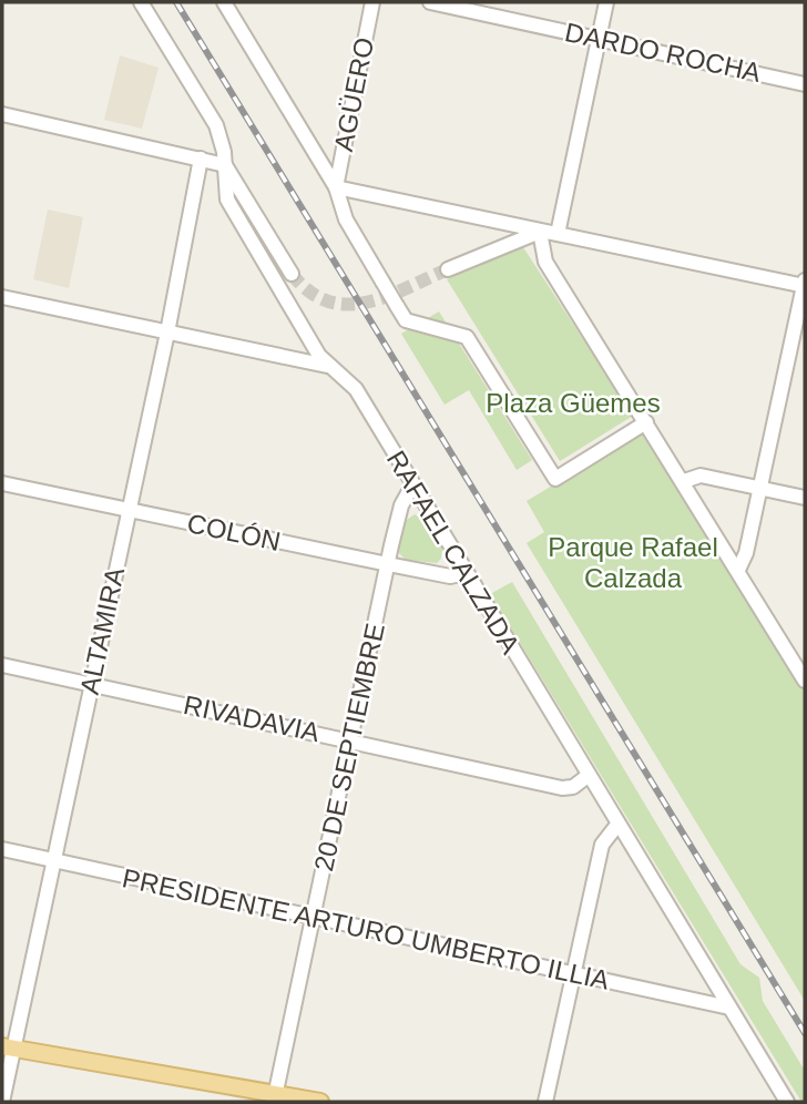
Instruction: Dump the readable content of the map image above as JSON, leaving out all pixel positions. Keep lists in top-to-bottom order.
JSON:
{
  "streets": {
    "street": [
      "DARDO ROCHA",
      "AGÜERO",
      "COLÓN",
      "RAFAEL CALZADA",
      "ALTAMIRA",
      "RIVADAVIA",
      "20 DE SEPTIEMBRE",
      "PRESIDENTE ARTURO UMBERTO ILLIA"
    ]
  },
  "crossings": [
    ["COLÓN", "RAFAEL CALZADA"],
    ["COLÓN", "ALTAMIRA"],
    ["COLÓN", "20 DE SEPTIEMBRE"],
    ["RAFAEL CALZADA", "RIVADAVIA"],
    ["RAFAEL CALZADA", "20 DE SEPTIEMBRE"],
    ["RAFAEL CALZADA", "PRESIDENTE ARTURO UMBERTO ILLIA"],
    ["ALTAMIRA", "RIVADAVIA"],
    ["ALTAMIRA", "PRESIDENTE ARTURO UMBERTO ILLIA"],
    ["RIVADAVIA", "20 DE SEPTIEMBRE"],
    ["20 DE SEPTIEMBRE", "PRESIDENTE ARTURO UMBERTO ILLIA"]
  ],
  "parks": ["Plaza Güemes", "Parque Rafael Calzada"]
}
